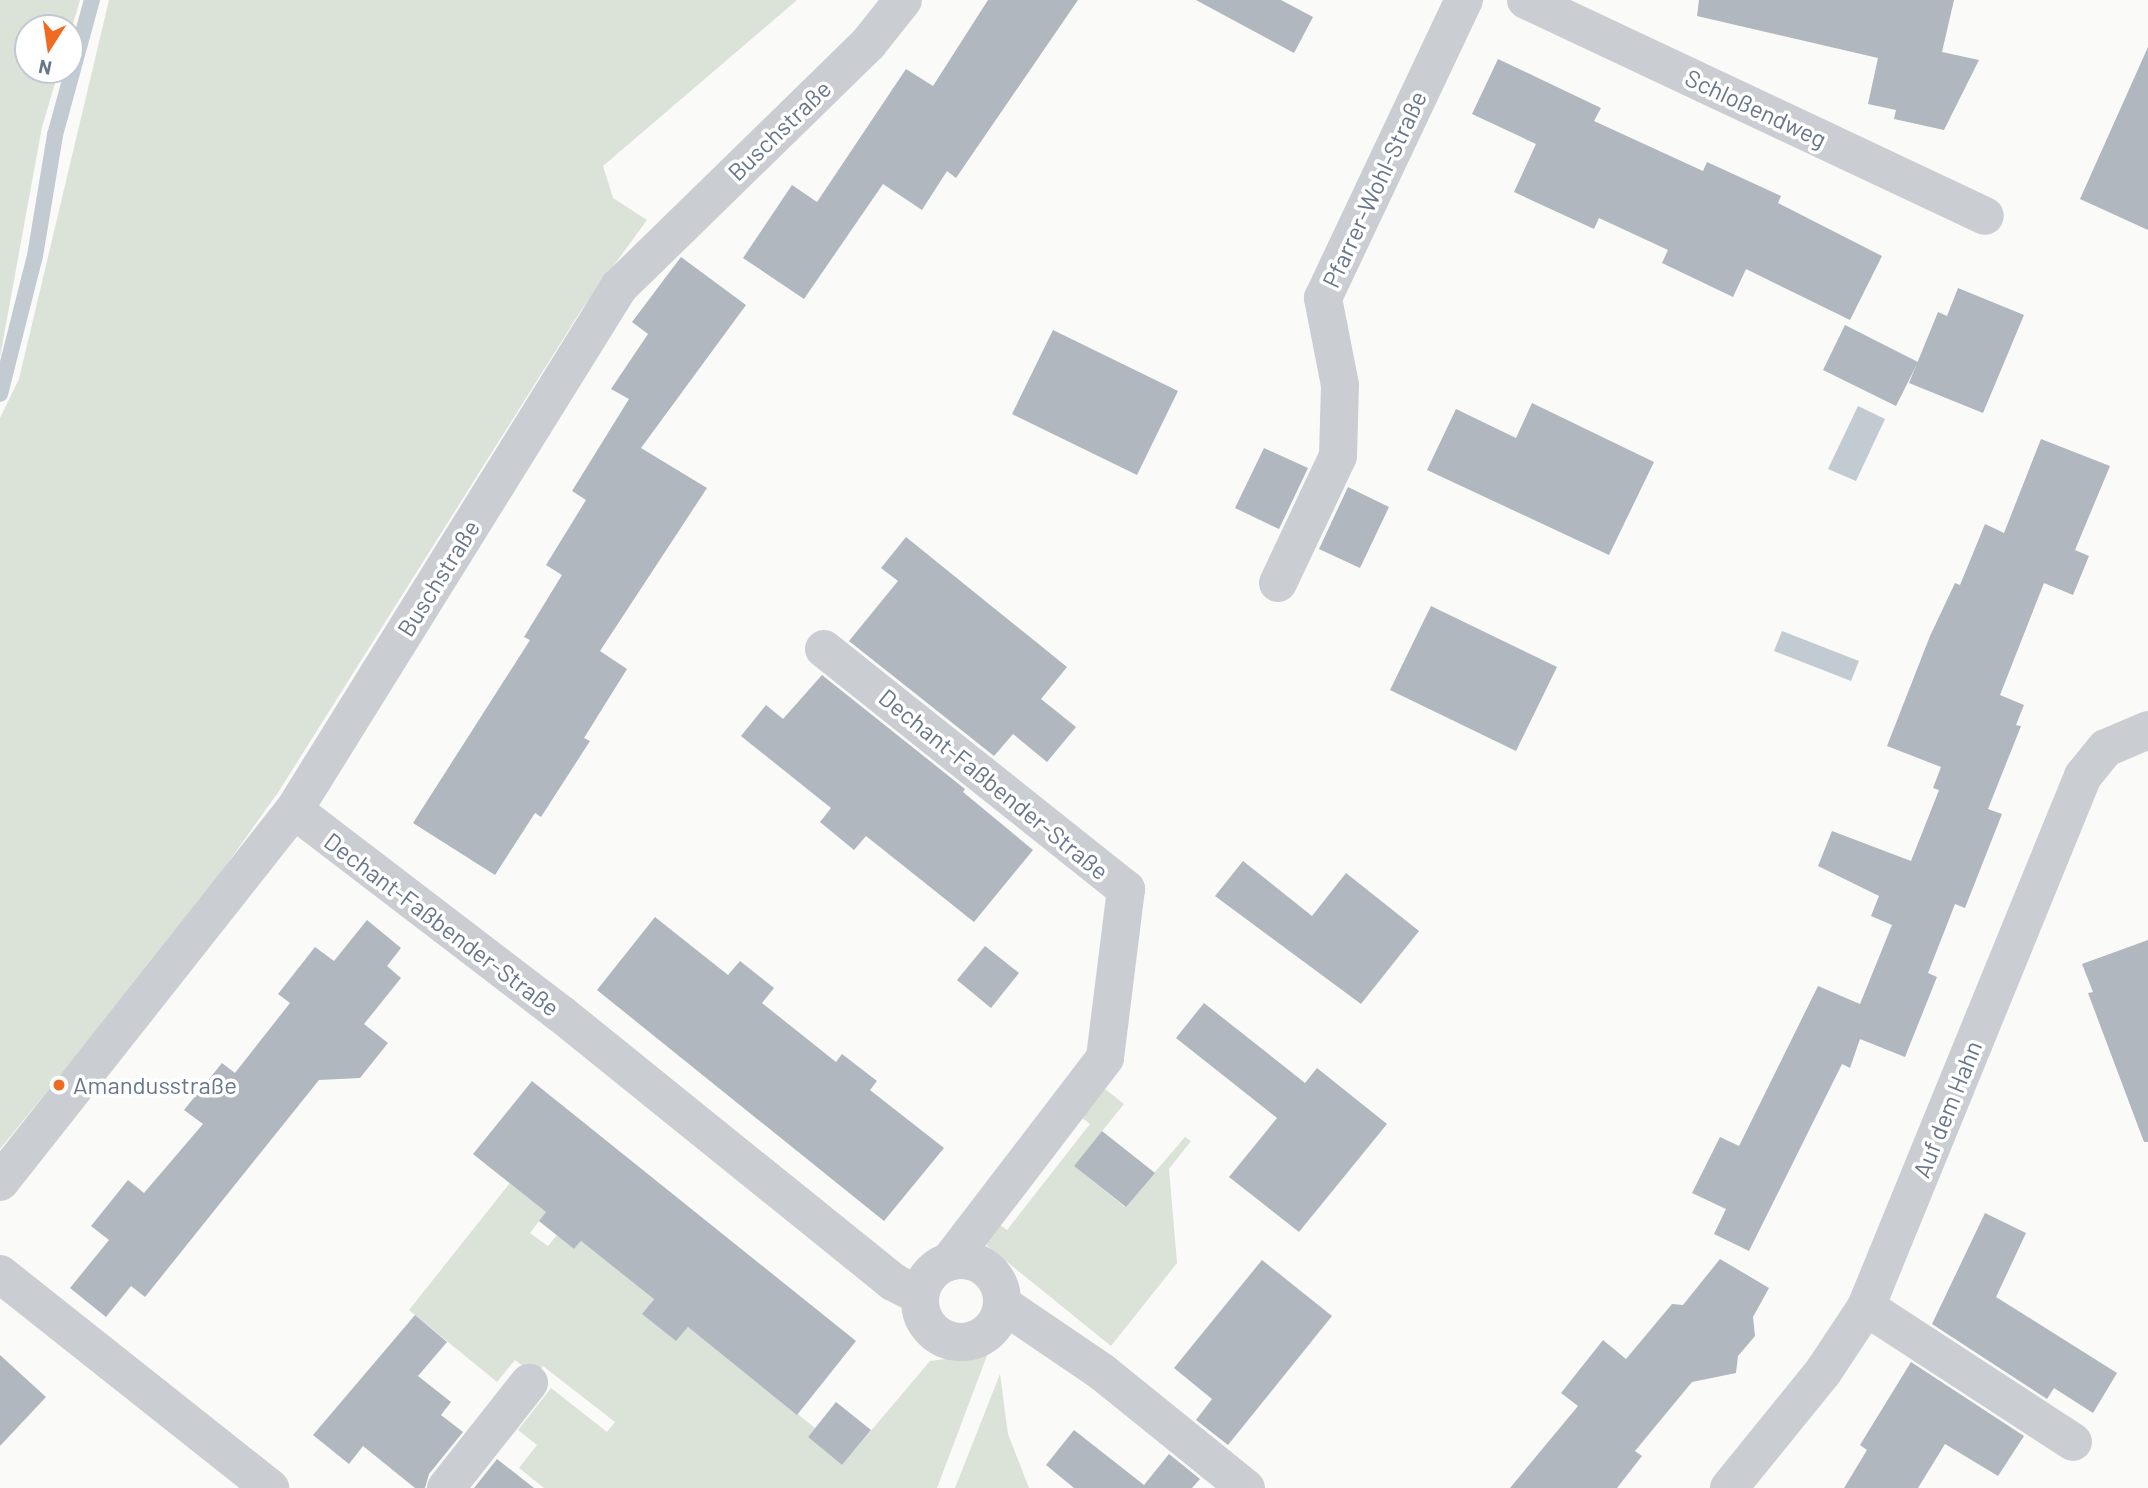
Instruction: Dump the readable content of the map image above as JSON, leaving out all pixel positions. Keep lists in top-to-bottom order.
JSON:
{
  "streets": {
    "street": [
      "Schloßendweg",
      "Buschstraße",
      "Pfarrer-Wohl-Straße",
      "Dechant-Faßbender-Straße",
      "Auf dem Hahn"
    ]
  },
  "crossings": [
    ["Buschstraße", "Dechant-Faßbender-Straße"]
  ],
  "places": ["Amandusstraße"],
  "north": "bottom"
}
